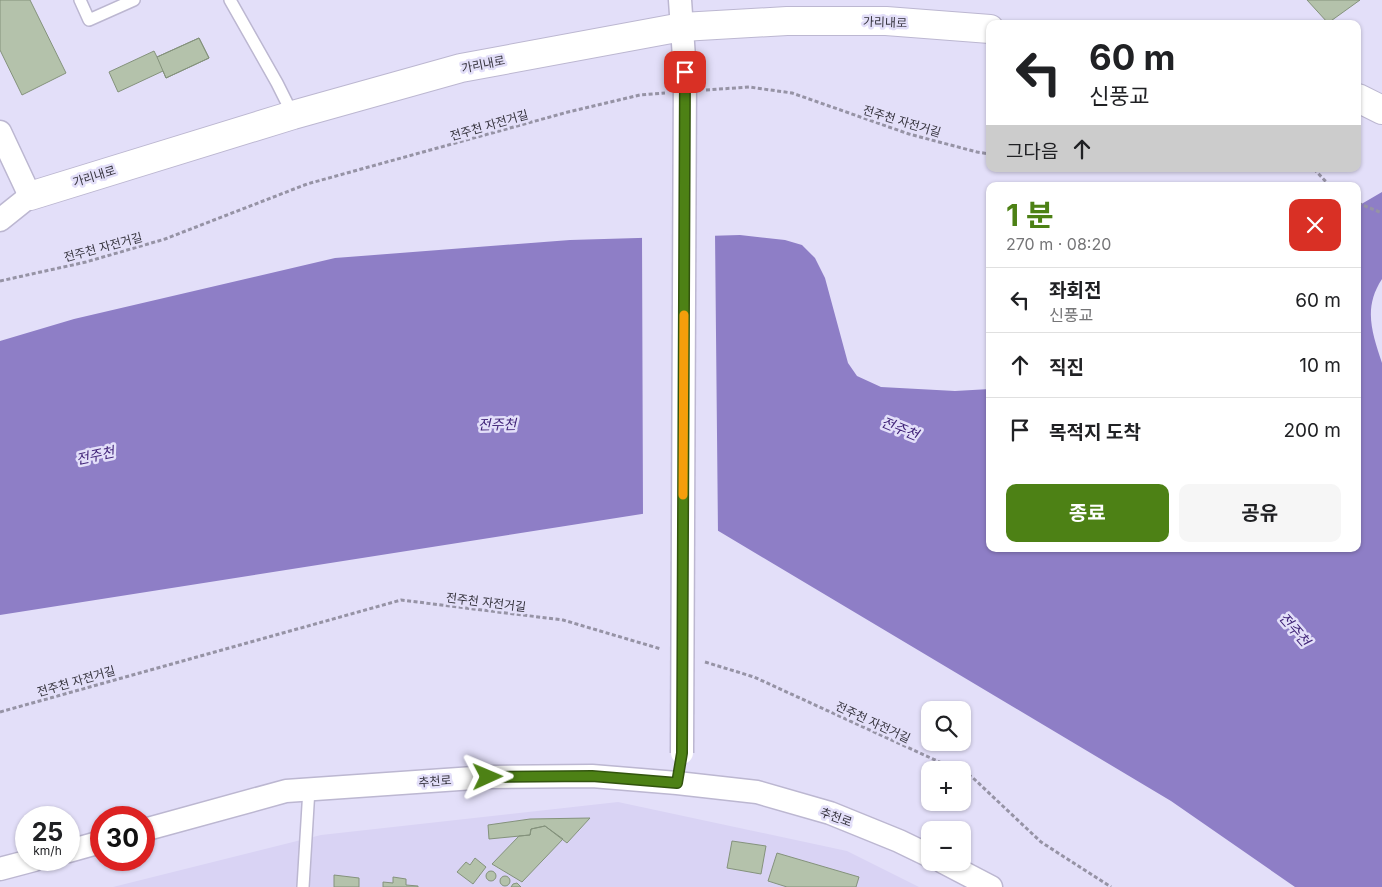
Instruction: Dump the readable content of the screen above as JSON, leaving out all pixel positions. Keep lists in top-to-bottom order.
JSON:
{
  "streets": {
    "street": ["가리내로", "추천로"],
    "path": ["전주천 자전거길"]
  },
  "water": ["전주천"],
  "page": {
    "turn": ["60 m", "신풍교"],
    "then": "그다음",
    "heading": ["1 분", "270 m · 08:20"],
    "list": [
      {
        "name": "좌회전",
        "note": "신풍교",
        "value": "60 m"
      },
      {
        "name": "직진",
        "value": "10 m"
      },
      {
        "name": "목적지 도착",
        "value": "200 m"
      }
    ],
    "buttons": ["종료", "공유"],
    "map_buttons": ["+", "−"],
    "speed": "25 km/h",
    "limit": "30"
  }
}
